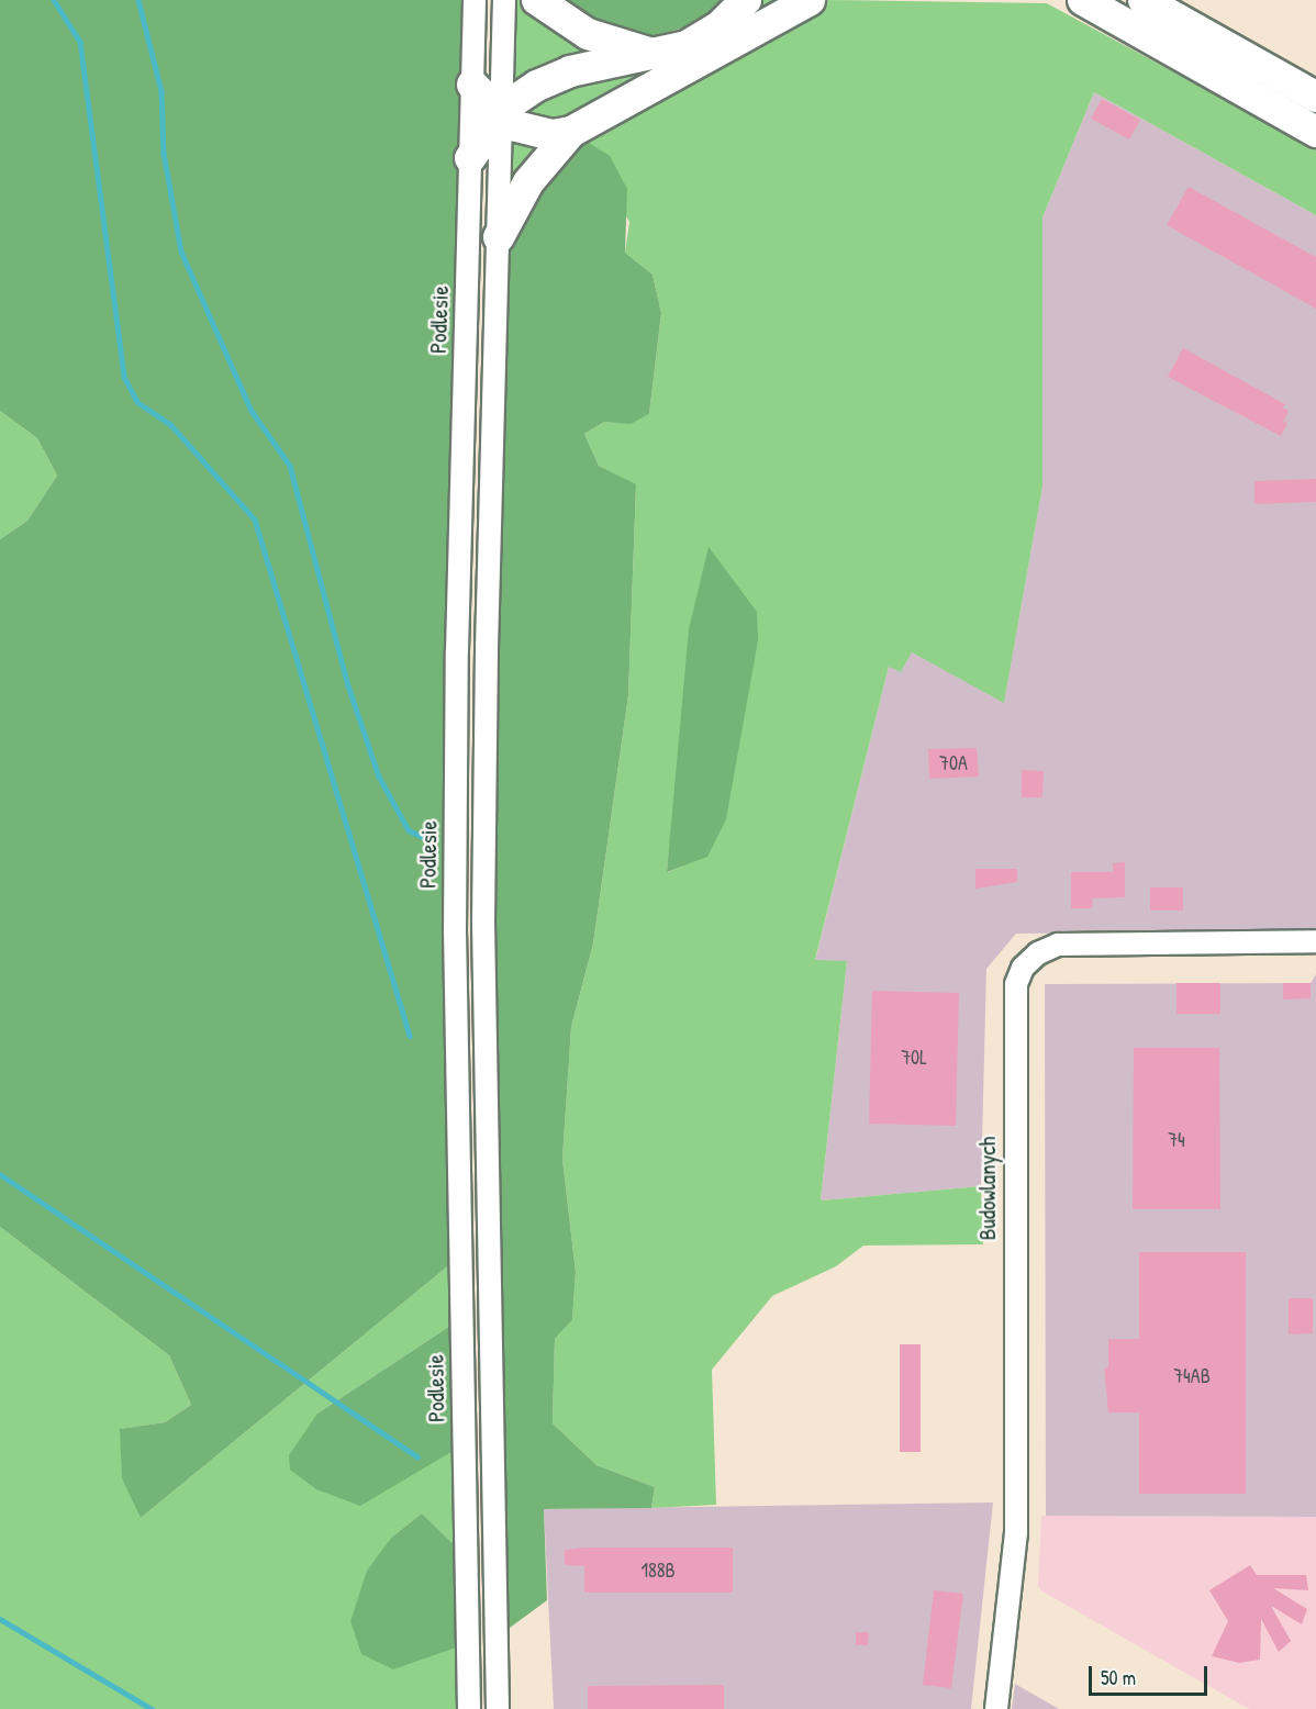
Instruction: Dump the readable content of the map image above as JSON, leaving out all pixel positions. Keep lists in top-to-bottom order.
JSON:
{
  "streets": {
    "street": ["Podlesie", "Budowlanych"]
  },
  "house_numbers": [
    "70A",
    "70L",
    "74",
    "74AB",
    "188B"
  ],
  "scale_bar": "50 m"
}
